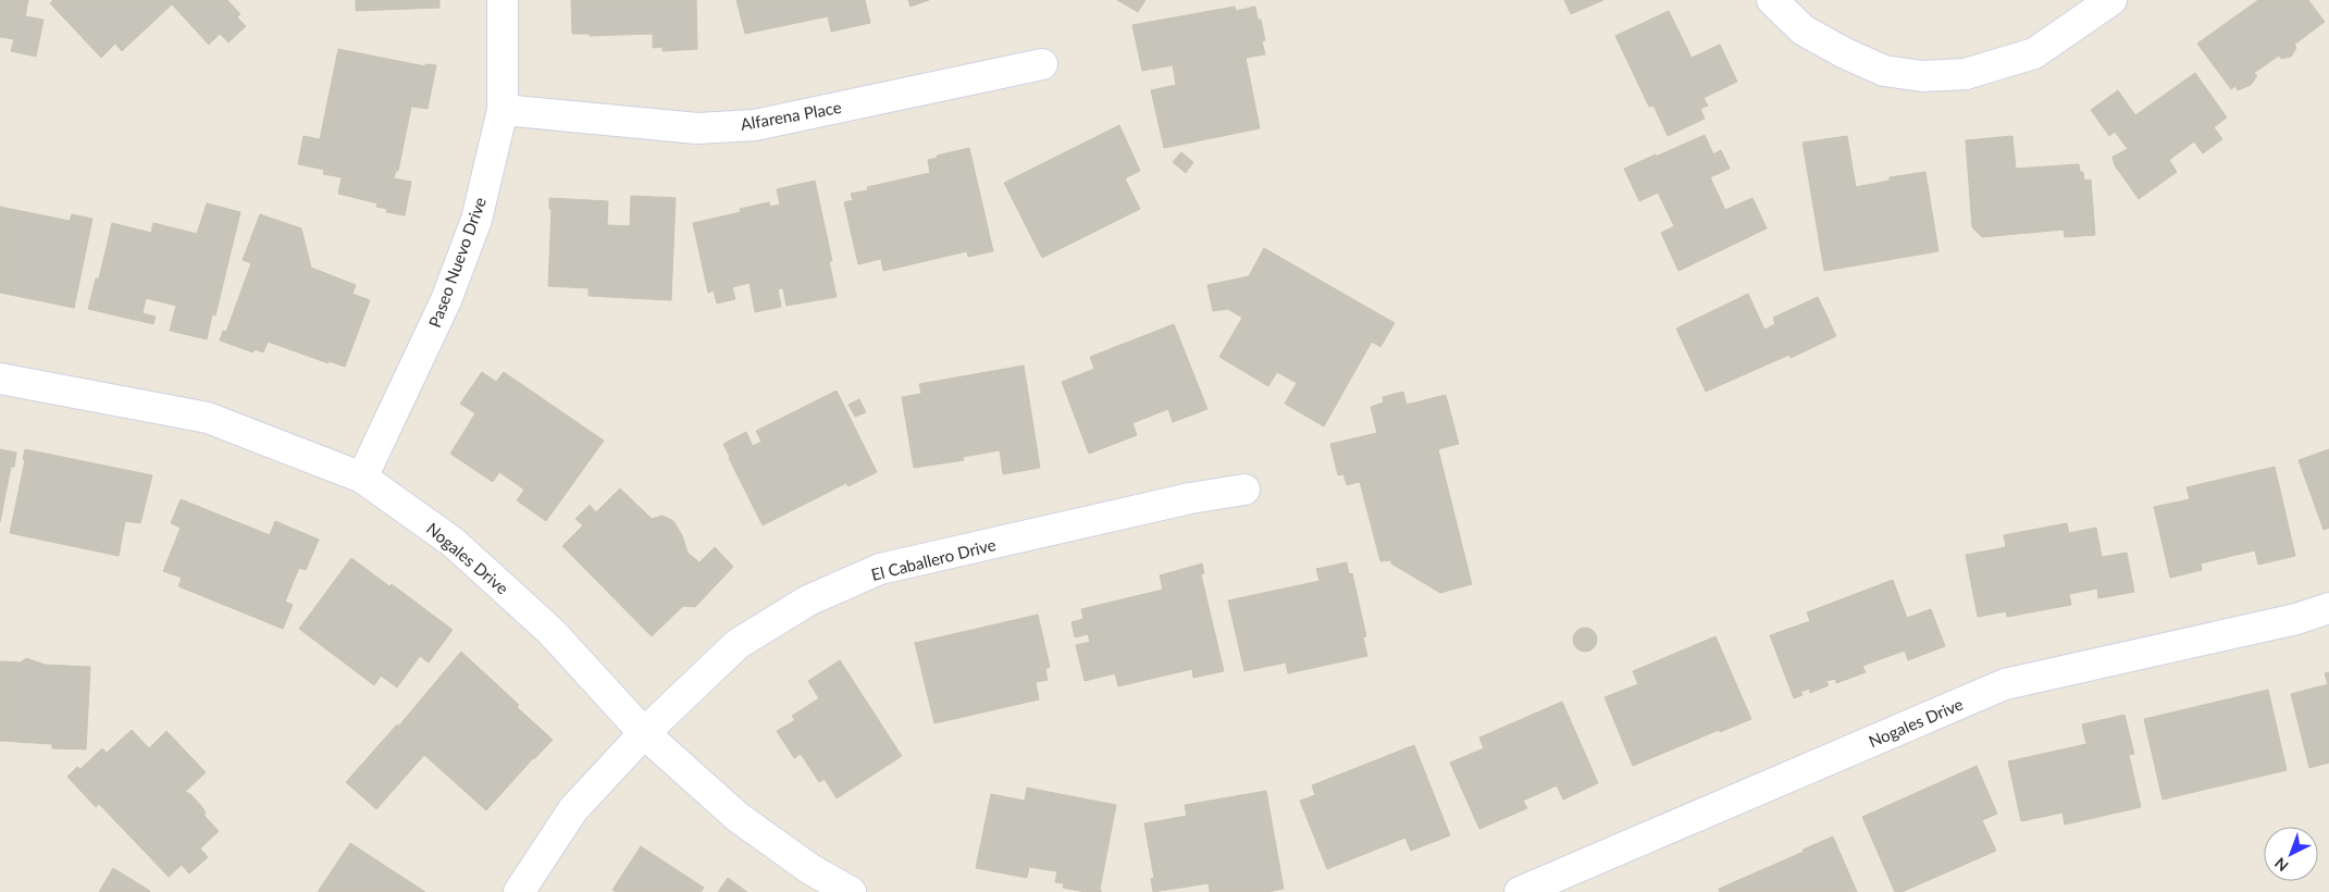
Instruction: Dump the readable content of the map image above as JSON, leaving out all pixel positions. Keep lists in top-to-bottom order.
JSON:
{
  "streets": {
    "street": [
      "Alfarena Place",
      "Paseo Nuevo Drive",
      "Nogales Drive",
      "El Caballero Drive"
    ]
  },
  "crossings": [
    ["Alfarena Place", "Paseo Nuevo Drive"],
    ["Paseo Nuevo Drive", "Nogales Drive"],
    ["Nogales Drive", "El Caballero Drive"]
  ],
  "north": "bottom left"
}
